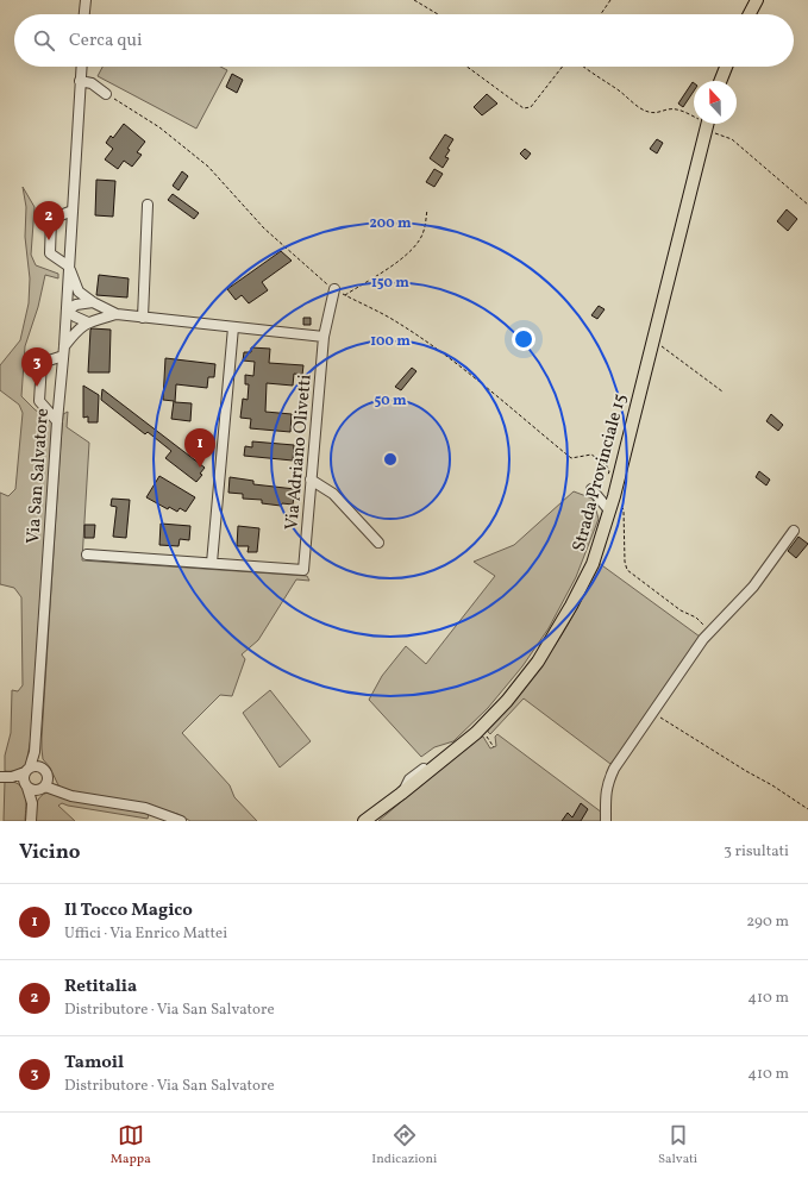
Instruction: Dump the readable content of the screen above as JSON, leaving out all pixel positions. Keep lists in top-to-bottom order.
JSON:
{
  "streets": {
    "main road": ["Strada Provinciale 15"],
    "street": ["Via Adriano Olivetti", "Via San Salvatore"]
  },
  "north": "top",
  "page": {
    "search": "Cerca qui",
    "pins": ["2", "3", "1"],
    "heading": ["Vicino", "3 risultati"],
    "list": [
      {
        "mark": "1",
        "name": "Il Tocco Magico",
        "note": "Uffici · Via Enrico Mattei",
        "value": "290 m"
      },
      {
        "mark": "2",
        "name": "Retitalia",
        "note": "Distributore · Via San Salvatore",
        "value": "410 m"
      },
      {
        "mark": "3",
        "name": "Tamoil",
        "note": "Distributore · Via San Salvatore",
        "value": "410 m"
      }
    ],
    "nav": ["Mappa", "Indicazioni", "Salvati"]
  },
  "rings": [
    "200 m",
    "150 m",
    "100 m",
    "50 m"
  ]
}
